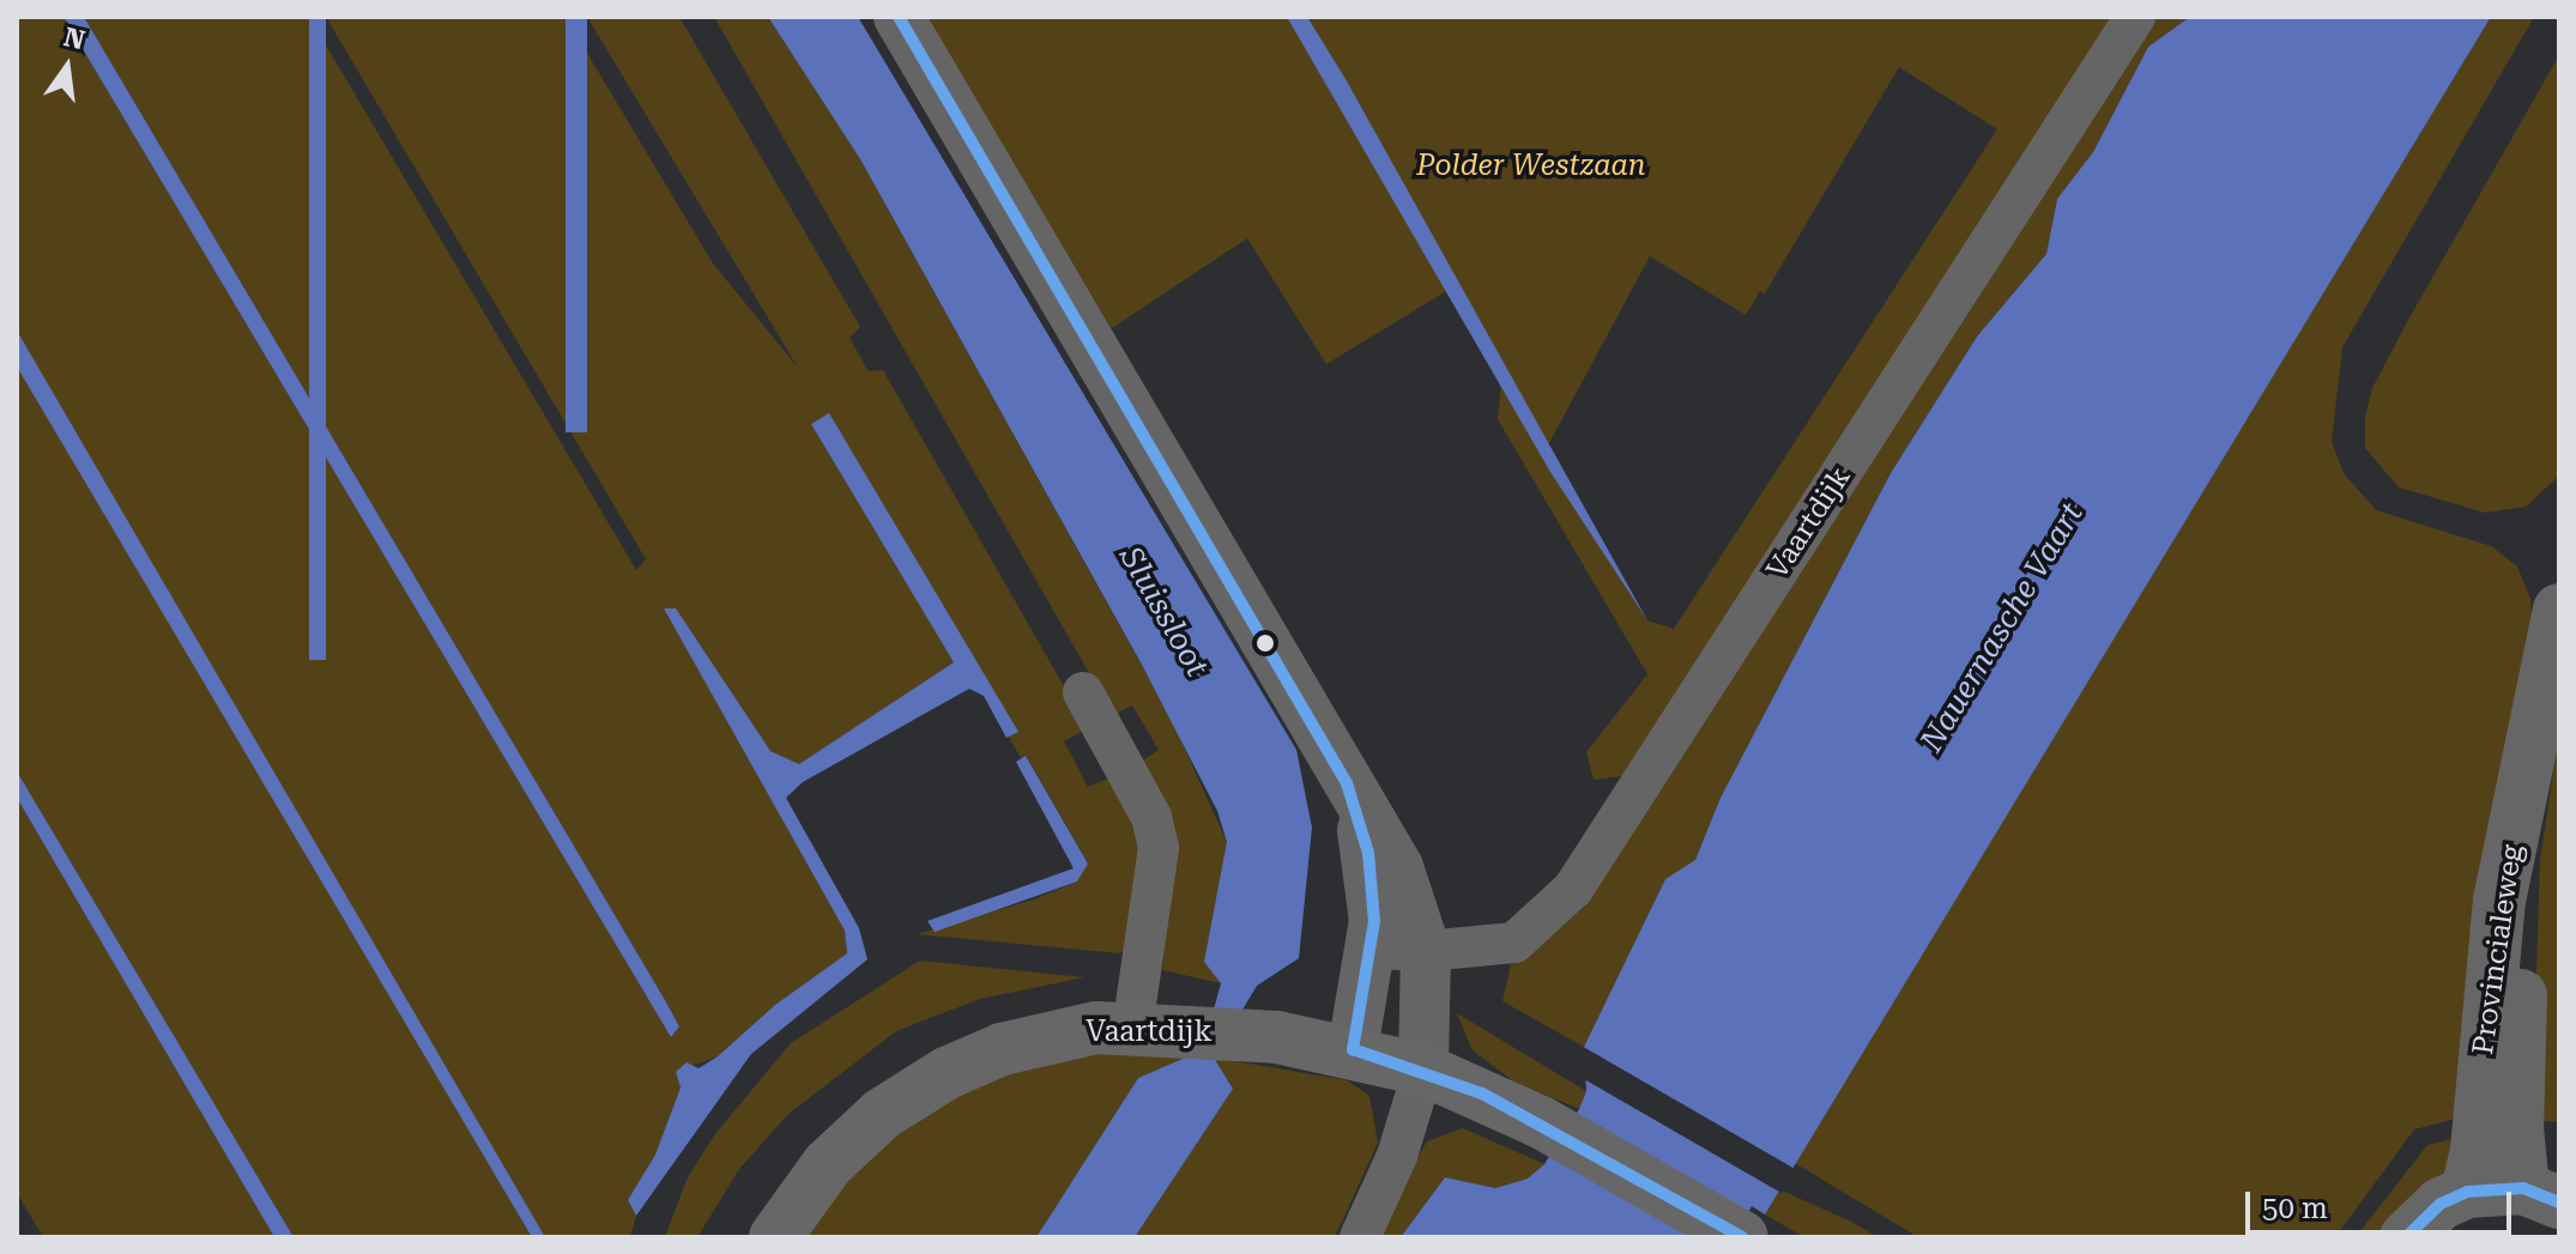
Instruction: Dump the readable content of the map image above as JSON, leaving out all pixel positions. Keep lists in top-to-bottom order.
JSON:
{
  "streets": {
    "highway": ["Provincialeweg"],
    "main road": ["Vaartdijk"]
  },
  "water": ["Sluissloot", "Nauernasche Vaart"],
  "parks": ["Polder Westzaan"],
  "scale_bar": "50 m",
  "north": "top"
}
